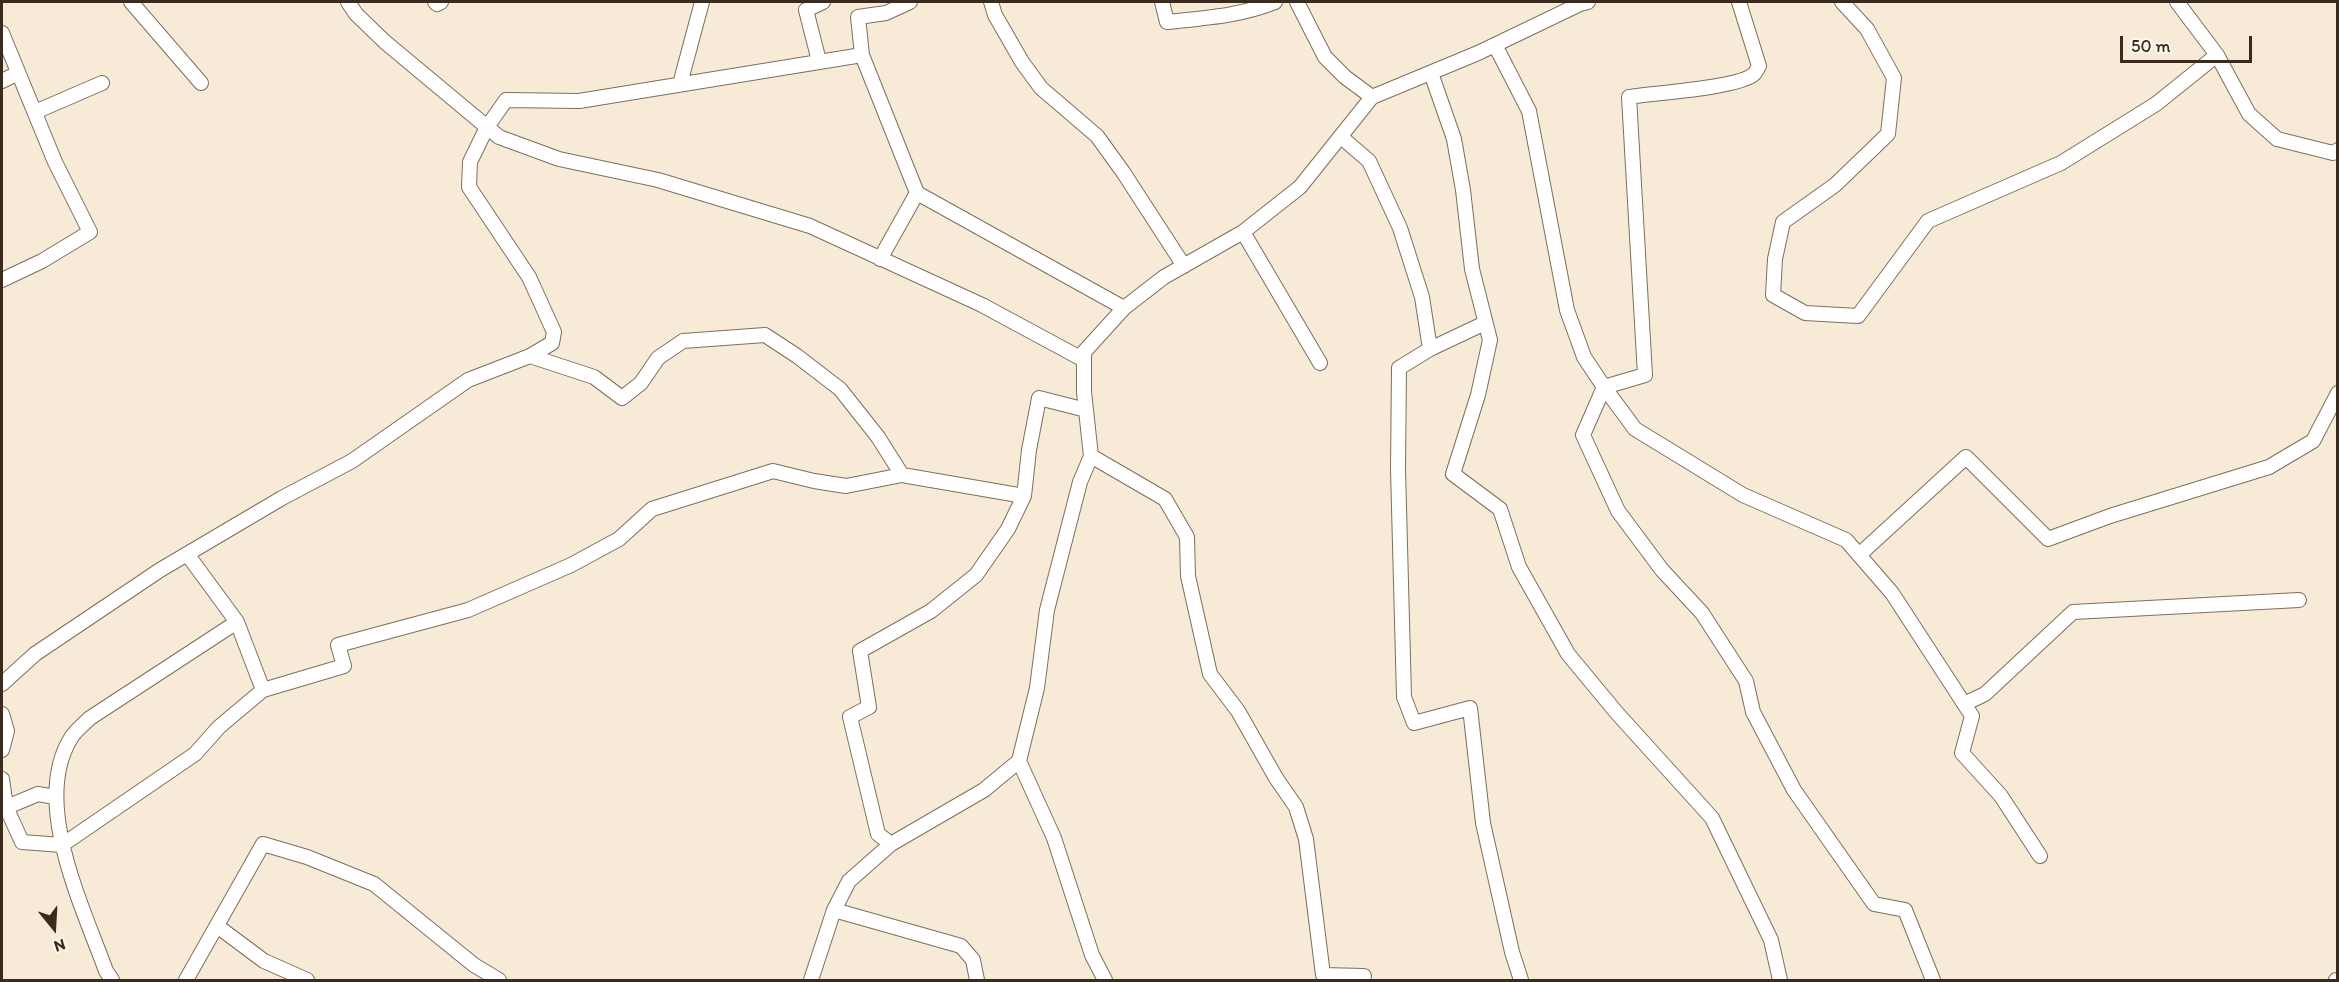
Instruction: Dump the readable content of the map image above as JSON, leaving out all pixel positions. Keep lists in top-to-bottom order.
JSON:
{
  "scale_bar": "50 m",
  "north": "bottom"
}
